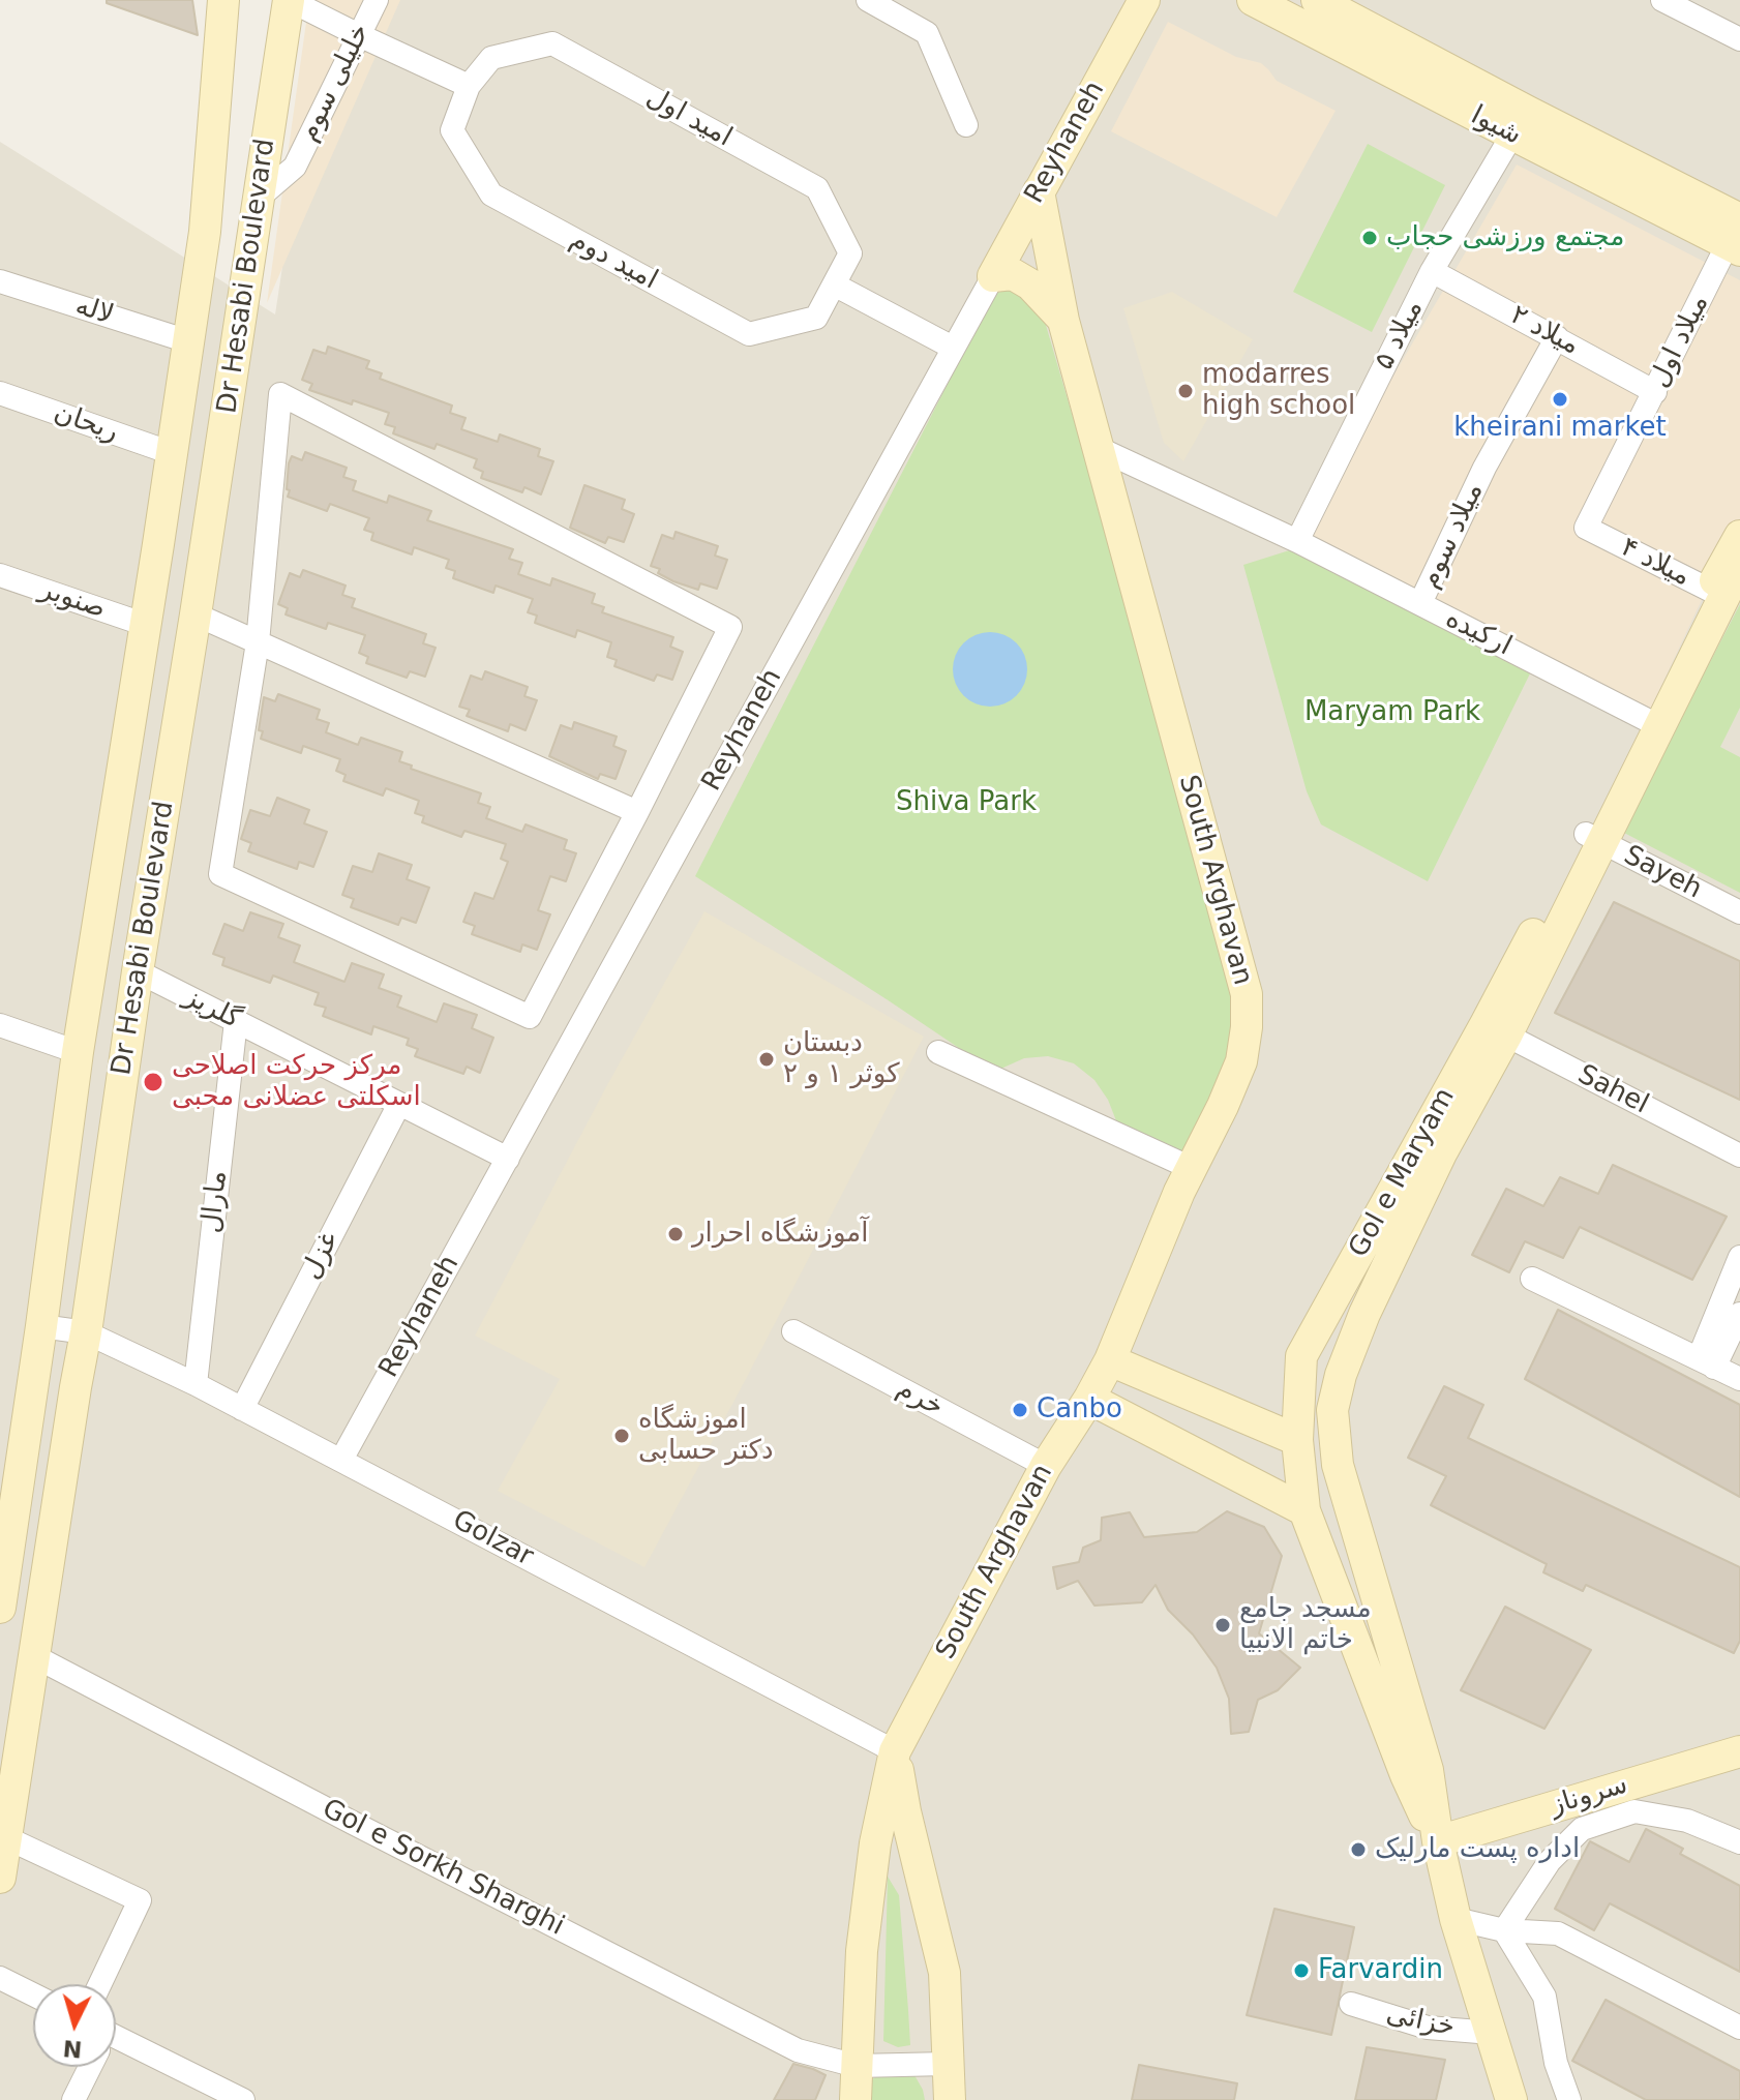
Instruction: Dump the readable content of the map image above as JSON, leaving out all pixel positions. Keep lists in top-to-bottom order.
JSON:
{
  "streets": {
    "street": [
      "خلیلی سوم",
      "امید اول",
      "شیوا",
      "Reyhaneh",
      "امید دوم",
      "Dr Hesabi Boulevard",
      "لاله",
      "میلاد ۲",
      "میلاد ۵",
      "میلاد اول",
      "ریحان",
      "میلاد سوم",
      "میلاد ۴",
      "صنوبر",
      "ارکیده",
      "Sayeh",
      "South Arghavan",
      "گلریز",
      "Sahel",
      "Gol e Maryam",
      "مارال",
      "غزل",
      "خرم",
      "Golzar",
      "سروناز",
      "Gol e Sorkh Sharghi",
      "خزائی"
    ]
  },
  "crossings": [
    ["خلیلی سوم", "Dr Hesabi Boulevard"],
    ["امید اول", "امید دوم"],
    ["شیوا", "میلاد ۵"],
    ["شیوا", "میلاد اول"],
    ["Reyhaneh", "South Arghavan"],
    ["Reyhaneh", "گلریز"],
    ["Reyhaneh", "Golzar"],
    ["Dr Hesabi Boulevard", "لاله"],
    ["Dr Hesabi Boulevard", "ریحان"],
    ["Dr Hesabi Boulevard", "صنوبر"],
    ["Dr Hesabi Boulevard", "گلریز"],
    ["Dr Hesabi Boulevard", "Golzar"],
    ["Dr Hesabi Boulevard", "Gol e Sorkh Sharghi"],
    ["میلاد ۲", "میلاد ۵"],
    ["میلاد ۲", "میلاد اول"],
    ["میلاد ۲", "میلاد سوم"],
    ["میلاد ۵", "ارکیده"],
    ["میلاد اول", "میلاد ۴"],
    ["میلاد سوم", "ارکیده"],
    ["میلاد ۴", "Gol e Maryam"],
    ["ارکیده", "South Arghavan"],
    ["ارکیده", "Gol e Maryam"],
    ["Sayeh", "Gol e Maryam"],
    ["South Arghavan", "خرم"],
    ["South Arghavan", "Golzar"],
    ["South Arghavan", "Gol e Sorkh Sharghi"],
    ["گلریز", "مارال"],
    ["گلریز", "غزل"],
    ["Sahel", "Gol e Maryam"],
    ["Gol e Maryam", "سروناز"],
    ["Gol e Maryam", "خزائی"],
    ["مارال", "Golzar"],
    ["غزل", "Golzar"]
  ],
  "parks": ["Maryam Park", "Shiva Park"],
  "places": [
    "مجتمع ورزشی حجاب",
    "modarres high school",
    "kheirani market",
    "دبستان کوثر ۱ و ۲",
    "مرکز حرکت اصلاحی اسکلتی عضلانی محبی",
    "آموزشگاه احرار",
    "Canbo",
    "اموزشگاه دکتر حسابی",
    "مسجد جامع خاتم الانبیا",
    "اداره پست مارلیک",
    "Farvardin"
  ],
  "north": "bottom"
}
